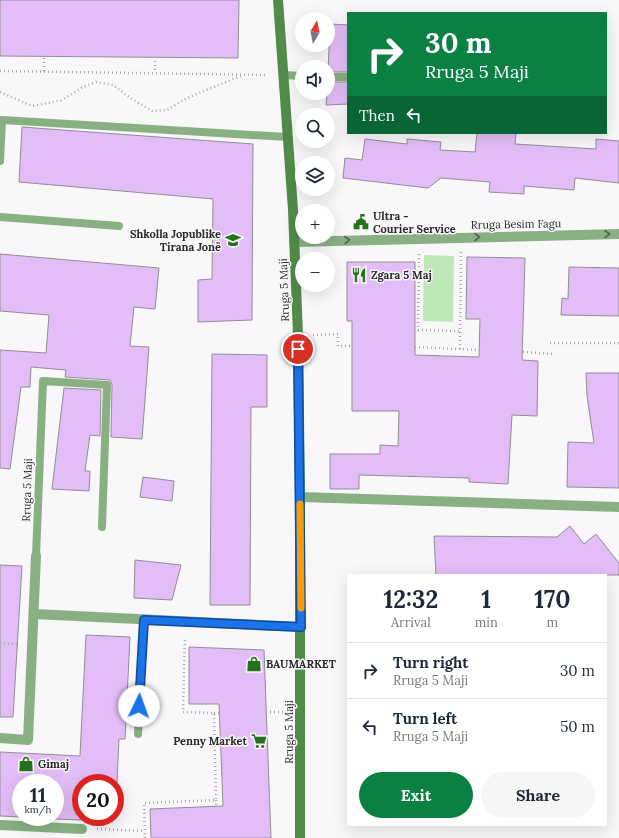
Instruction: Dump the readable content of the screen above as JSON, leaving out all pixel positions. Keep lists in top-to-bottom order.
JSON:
{
  "streets": {
    "main road": ["Rruga 5 Maji"],
    "street": ["Rruga Besim Fagu"]
  },
  "crossings": [
    ["Rruga Besim Fagu", "Rruga 5 Maji"]
  ],
  "one_way": ["Rruga Besim Fagu"],
  "places": {
    "public building": ["Ultra - Courier Service"],
    "school or university": ["Shkolla Jopublike Tirana Jonë"],
    "restaurant": ["Zgara 5 Maj"],
    "shop": ["BAUMARKET", "Gimaj"],
    "supermarket": ["Penny Market"]
  },
  "north": "top",
  "page": {
    "map_buttons": ["+", "−"],
    "turn": ["30 m", "Rruga 5 Maji"],
    "then": "Then",
    "eta": [
      "12:32",
      "Arrival",
      "1",
      "min",
      "170",
      "m"
    ],
    "list": [
      {
        "name": "Turn right",
        "note": "Rruga 5 Maji",
        "value": "30 m"
      },
      {
        "name": "Turn left",
        "note": "Rruga 5 Maji",
        "value": "50 m"
      }
    ],
    "buttons": ["Exit", "Share"],
    "speed": "11 km/h",
    "limit": "20"
  }
}
